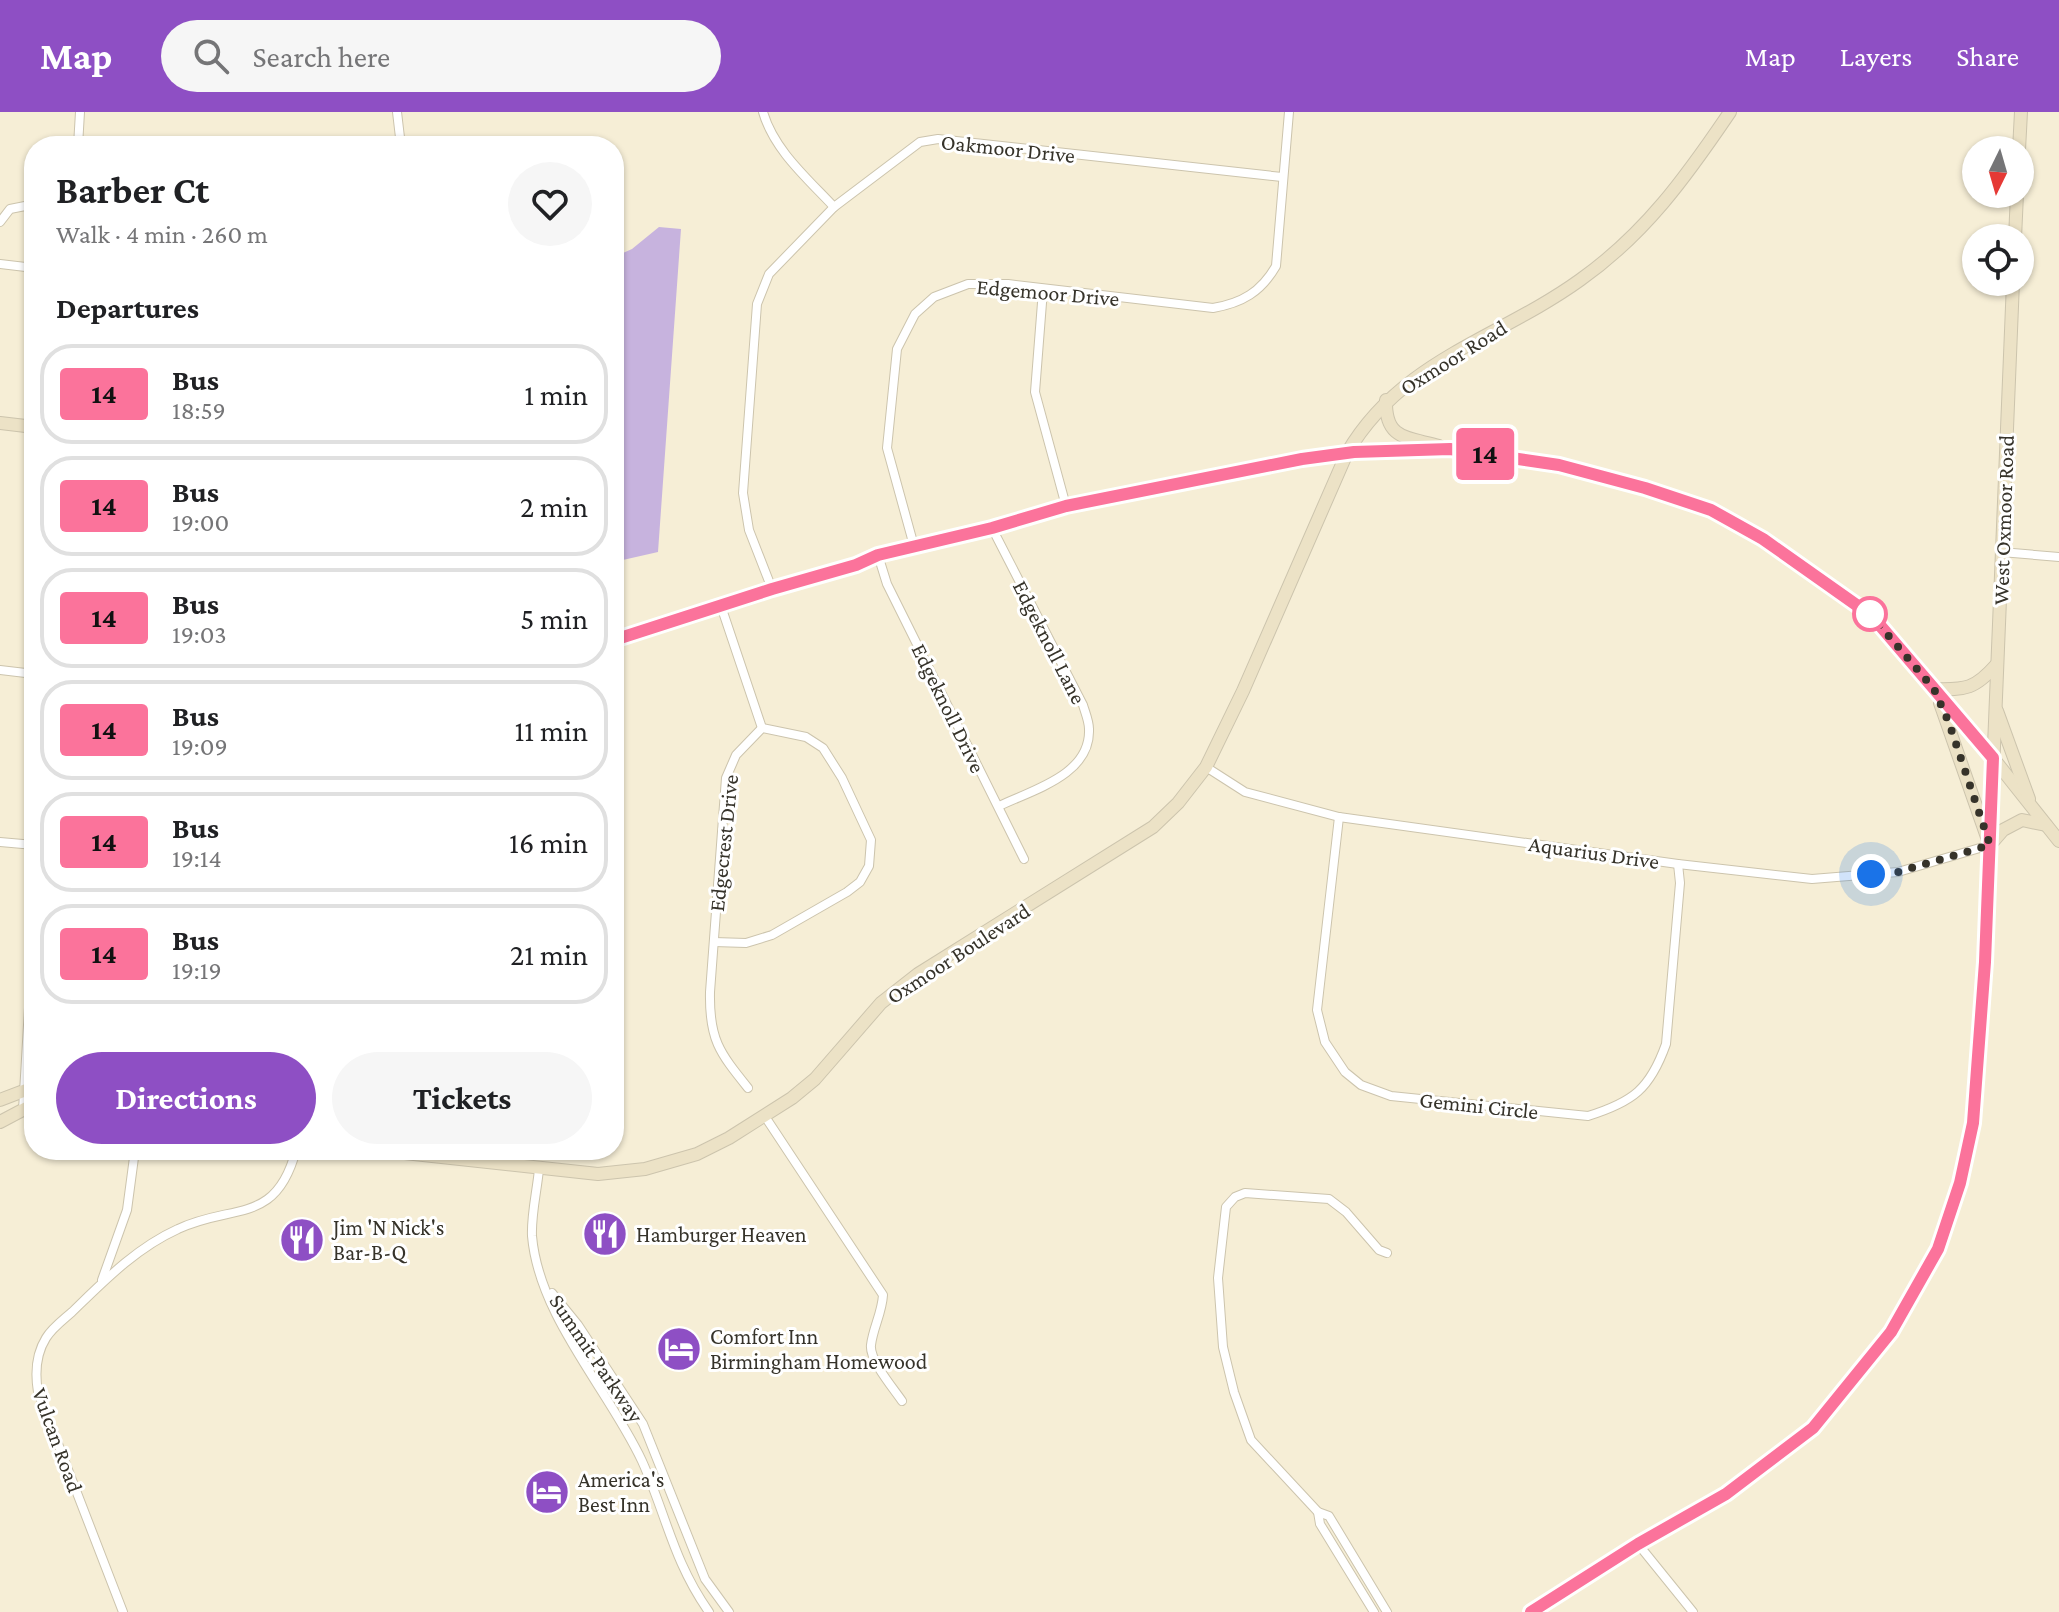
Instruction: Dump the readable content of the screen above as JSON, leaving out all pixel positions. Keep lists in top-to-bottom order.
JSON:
{
  "streets": {
    "main road": ["Oxmoor Road", "West Oxmoor Road", "Oxmoor Boulevard"],
    "street": [
      "Oakmoor Drive",
      "Edgemoor Drive",
      "Edgeknoll Lane",
      "Edgeknoll Drive",
      "Edgecrest Drive",
      "Aquarius Drive",
      "Gemini Circle",
      "Summit Parkway",
      "Vulcan Road"
    ]
  },
  "crossings": [
    ["Oakmoor Drive", "Edgemoor Drive"],
    ["Oxmoor Road", "Oxmoor Boulevard"],
    ["West Oxmoor Road", "Aquarius Drive"],
    ["Edgeknoll Lane", "Edgeknoll Drive"],
    ["Aquarius Drive", "Oxmoor Boulevard"],
    ["Aquarius Drive", "Gemini Circle"],
    ["Oxmoor Boulevard", "Summit Parkway"]
  ],
  "places": {
    "restaurant": ["Hamburger Heaven", "Jim 'N Nick's Bar-B-Q"],
    "hotel": ["Comfort Inn Birmingham Homewood", "America's Best Inn"]
  },
  "lines": ["bus line 14"],
  "north": "bottom",
  "page": {
    "header": "Map",
    "search": "Search here",
    "nav": ["Map", "Layers", "Share"],
    "on_map": "14",
    "heading": [
      ["Barber Ct", "Walk · 4 min · 260 m"],
      "Departures"
    ],
    "list": [
      {
        "mark": "14",
        "name": "Bus",
        "note": "18:59",
        "value": "1 min"
      },
      {
        "mark": "14",
        "name": "Bus",
        "note": "19:00",
        "value": "2 min"
      },
      {
        "mark": "14",
        "name": "Bus",
        "note": "19:03",
        "value": "5 min"
      },
      {
        "mark": "14",
        "name": "Bus",
        "note": "19:09",
        "value": "11 min"
      },
      {
        "mark": "14",
        "name": "Bus",
        "note": "19:14",
        "value": "16 min"
      },
      {
        "mark": "14",
        "name": "Bus",
        "note": "19:19",
        "value": "21 min"
      }
    ],
    "buttons": ["Directions", "Tickets"]
  }
}
